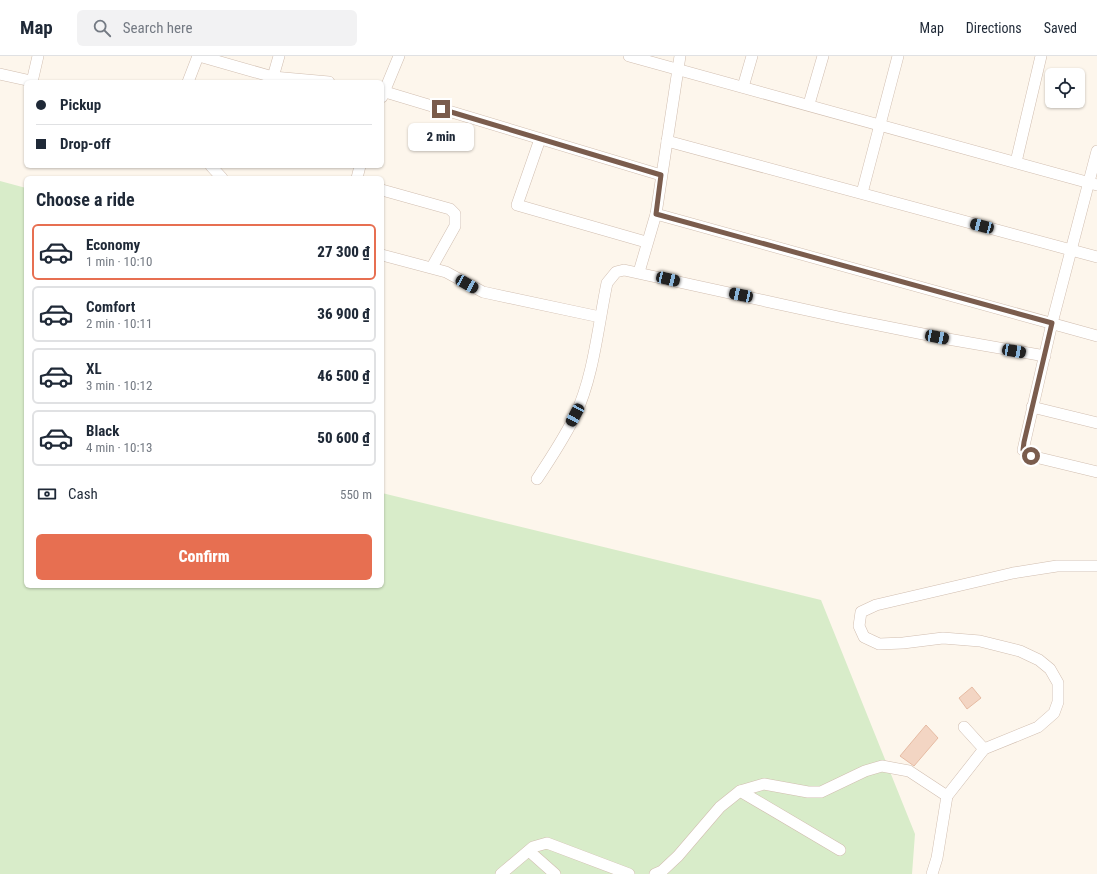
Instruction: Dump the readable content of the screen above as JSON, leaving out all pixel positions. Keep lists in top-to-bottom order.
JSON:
{
  "page": {
    "header": "Map",
    "search": "Search here",
    "nav": ["Map", "Directions", "Saved"],
    "banner": ["Pickup", "Drop-off"],
    "bubble": "2 min",
    "heading": "Choose a ride",
    "list": [
      {
        "name": "Economy",
        "note": "1 min · 10:10",
        "value": "27 300 ₫"
      },
      {
        "name": "Comfort",
        "note": "2 min · 10:11",
        "value": "36 900 ₫"
      },
      {
        "name": "XL",
        "note": "3 min · 10:12",
        "value": "46 500 ₫"
      },
      {
        "name": "Black",
        "note": "4 min · 10:13",
        "value": "50 600 ₫"
      }
    ],
    "pay": ["Cash", "550 m"],
    "buttons": "Confirm"
  }
}
